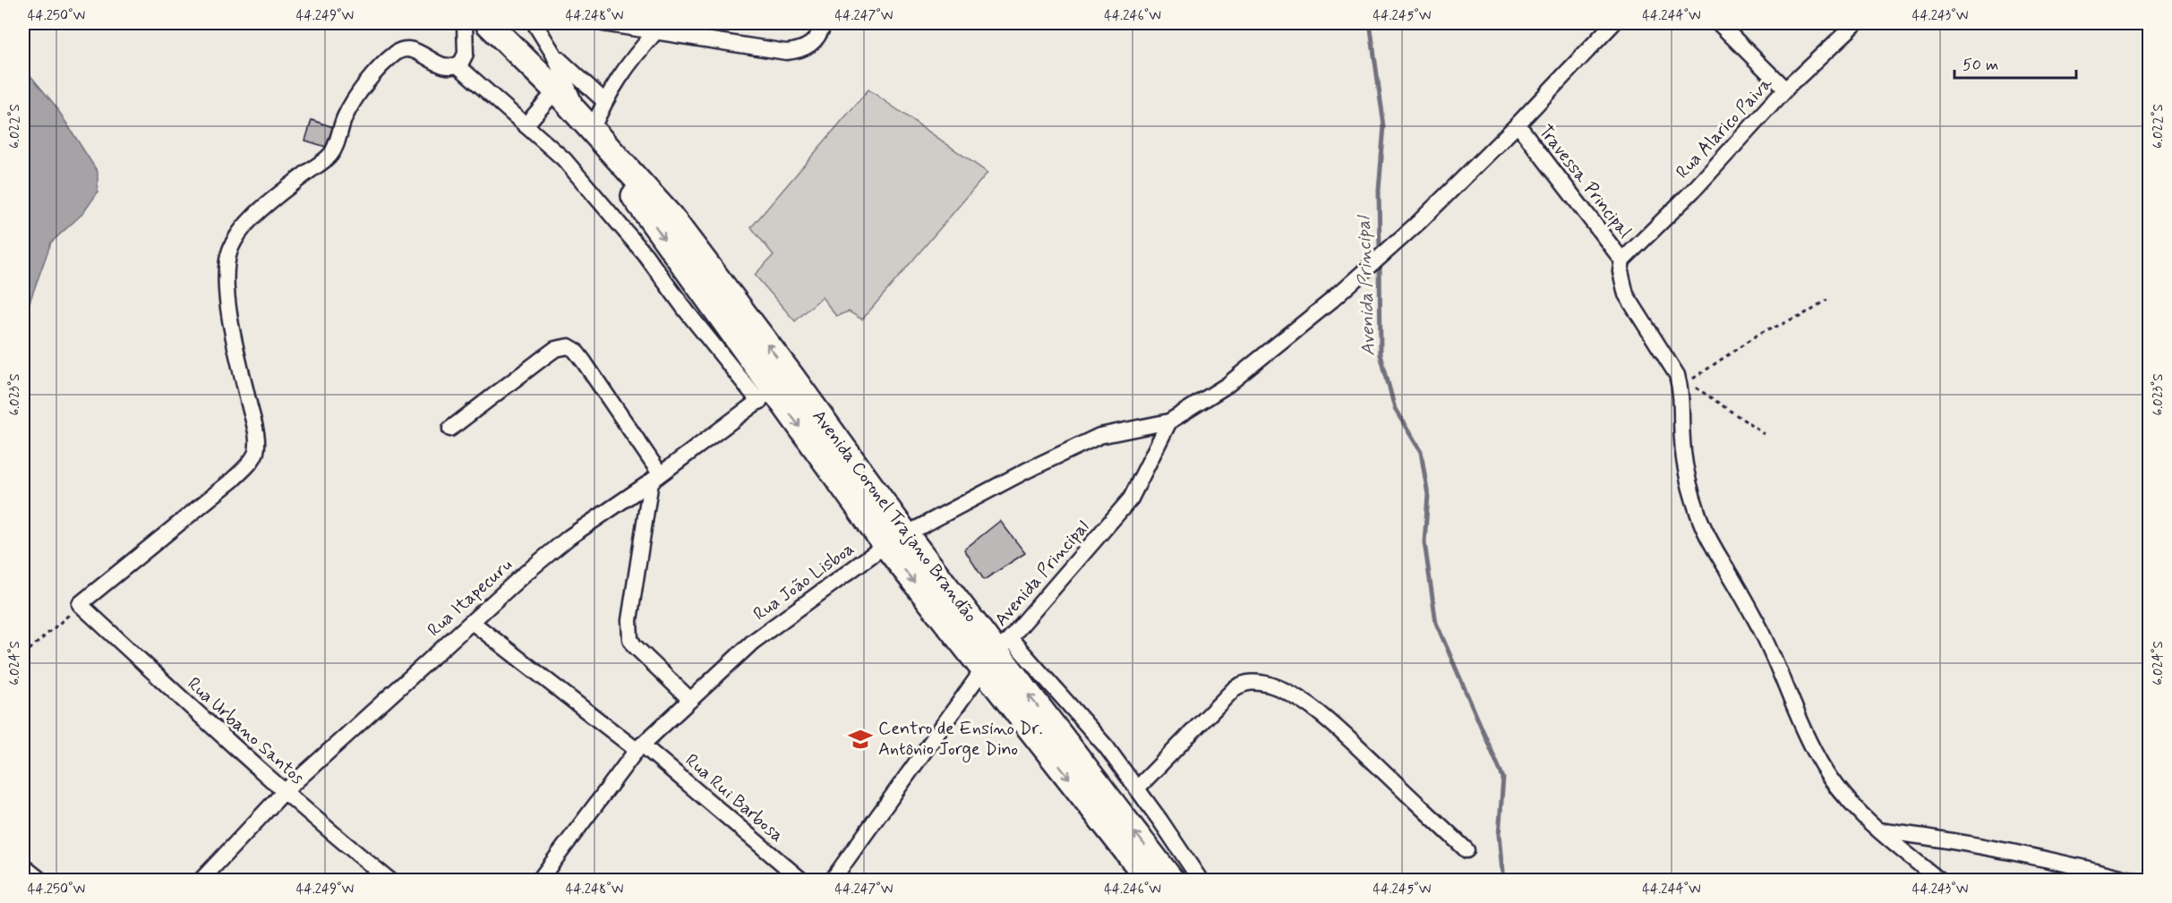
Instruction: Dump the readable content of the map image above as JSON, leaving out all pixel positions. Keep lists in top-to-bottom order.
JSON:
{
  "streets": {
    "main road": ["Avenida Coronel Trajano Brandão"],
    "street": [
      "Rua Alarico Paiva",
      "Travessa Principal",
      "Avenida Principal",
      "Rua João Lisboa",
      "Rua Itapecuru",
      "Rua Urbano Santos",
      "Rua Rui Barbosa"
    ]
  },
  "crossings": [
    ["Rua Alarico Paiva", "Travessa Principal"],
    ["Avenida Coronel Trajano Brandão", "Avenida Principal"],
    ["Avenida Coronel Trajano Brandão", "Rua João Lisboa"],
    ["Avenida Coronel Trajano Brandão", "Rua Itapecuru"],
    ["Avenida Principal", "Rua João Lisboa"],
    ["Rua João Lisboa", "Rua Rui Barbosa"],
    ["Rua Itapecuru", "Rua Urbano Santos"],
    ["Rua Itapecuru", "Rua Rui Barbosa"]
  ],
  "water": ["Avenida Principal"],
  "places": {
    "school or university": ["Centro de Ensino Dr. Antônio Jorge Dino"]
  },
  "scale_bar": "50 m",
  "coordinates": [
    "44.250°W",
    "44.249°W",
    "44.248°W",
    "44.247°W",
    "44.246°W",
    "44.245°W",
    "44.244°W",
    "44.243°W",
    "6.022°S",
    "6.023°S",
    "6.024°S"
  ]
}
